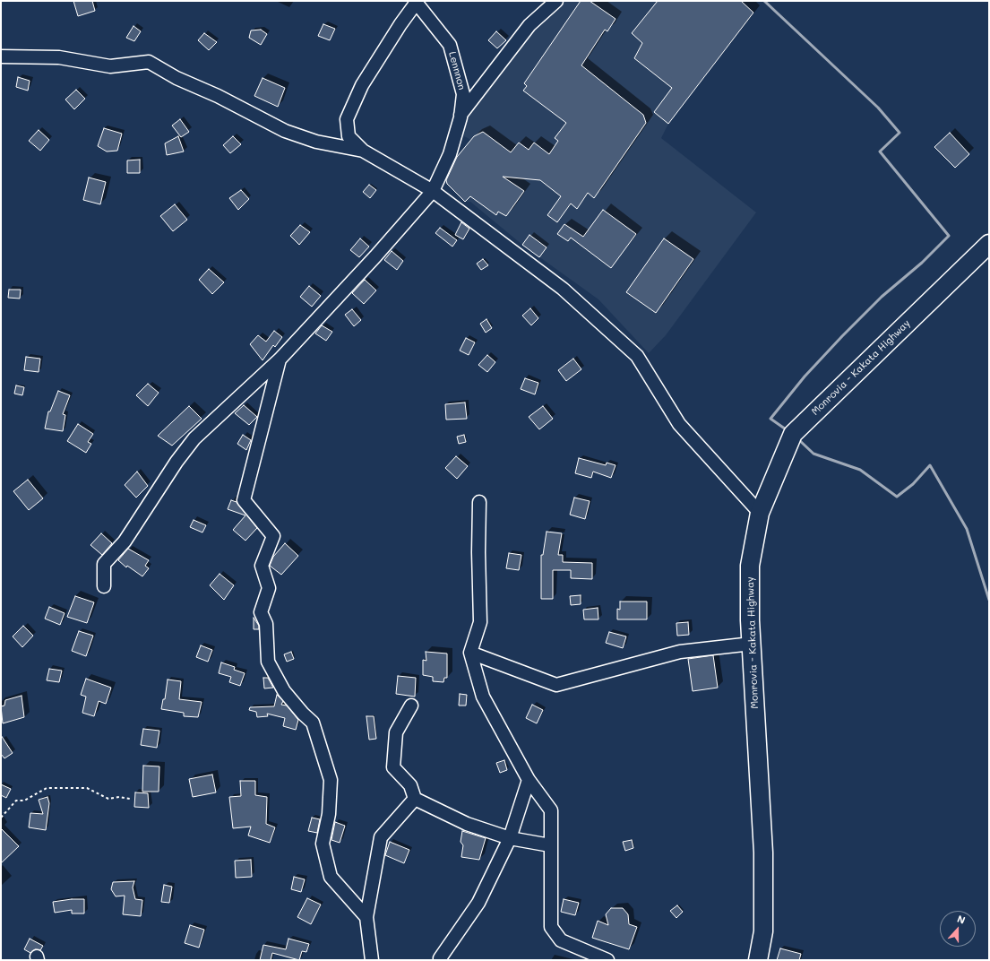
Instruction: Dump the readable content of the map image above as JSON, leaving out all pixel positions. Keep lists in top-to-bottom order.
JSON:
{
  "streets": {
    "highway": ["Monrovia - Kakata Highway"],
    "street": ["Lennnon"]
  },
  "north": "top"
}
